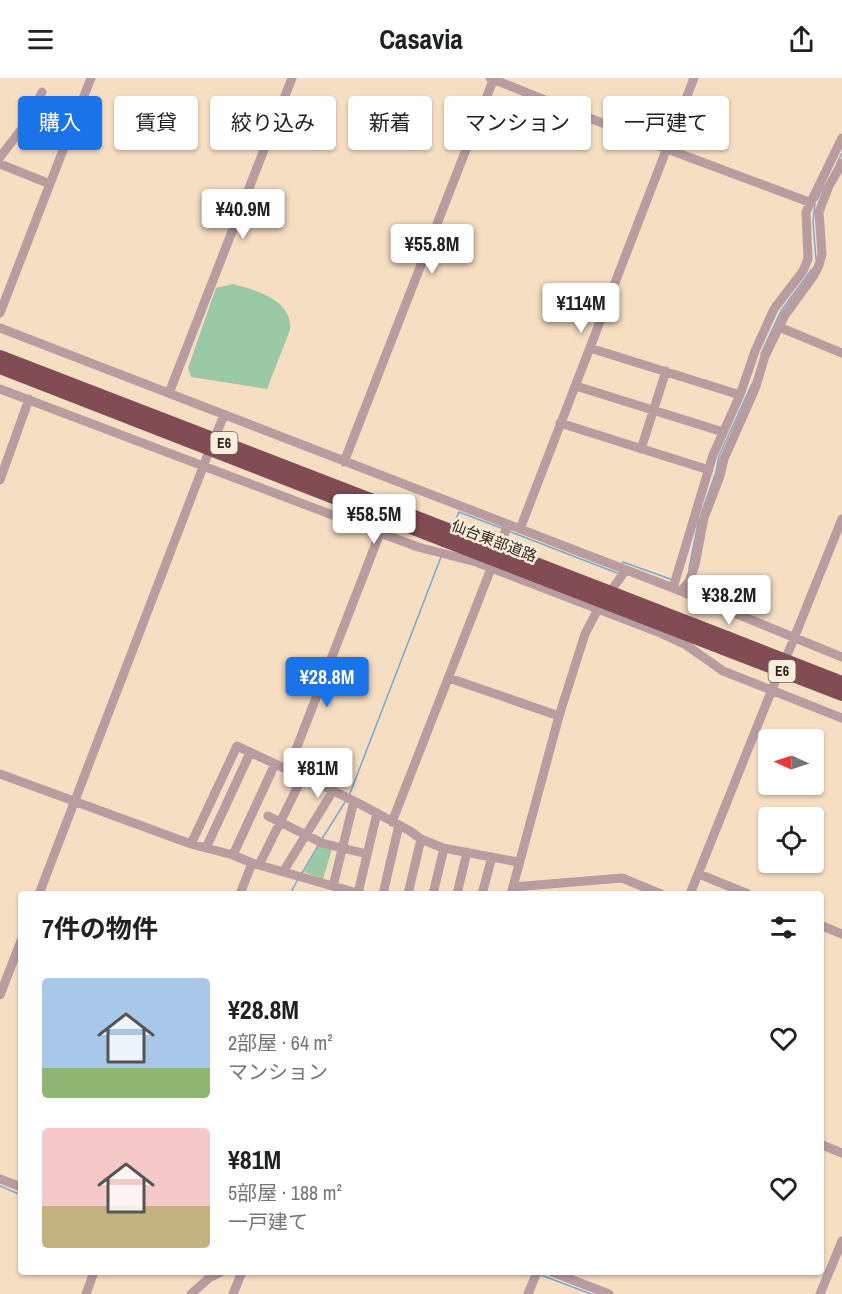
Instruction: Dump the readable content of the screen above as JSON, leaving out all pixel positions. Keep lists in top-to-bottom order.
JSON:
{
  "streets": {
    "highway": ["E6", "仙台東部道路"]
  },
  "north": "left",
  "page": {
    "header": "Casavia",
    "chip": [
      "購入",
      "賃貸",
      "絞り込み",
      "新着",
      "マンション",
      "一戸建て"
    ],
    "price": [
      "¥40.9M",
      "¥55.8M",
      "¥114M",
      "¥58.5M",
      "¥38.2M",
      "¥28.8M",
      "¥81M"
    ],
    "heading": "7件の物件",
    "list": [
      {
        "name": "¥28.8M",
        "note": "2部屋 · 64 m² · マンション"
      },
      {
        "name": "¥81M",
        "note": "5部屋 · 188 m² · 一戸建て"
      }
    ]
  }
}
